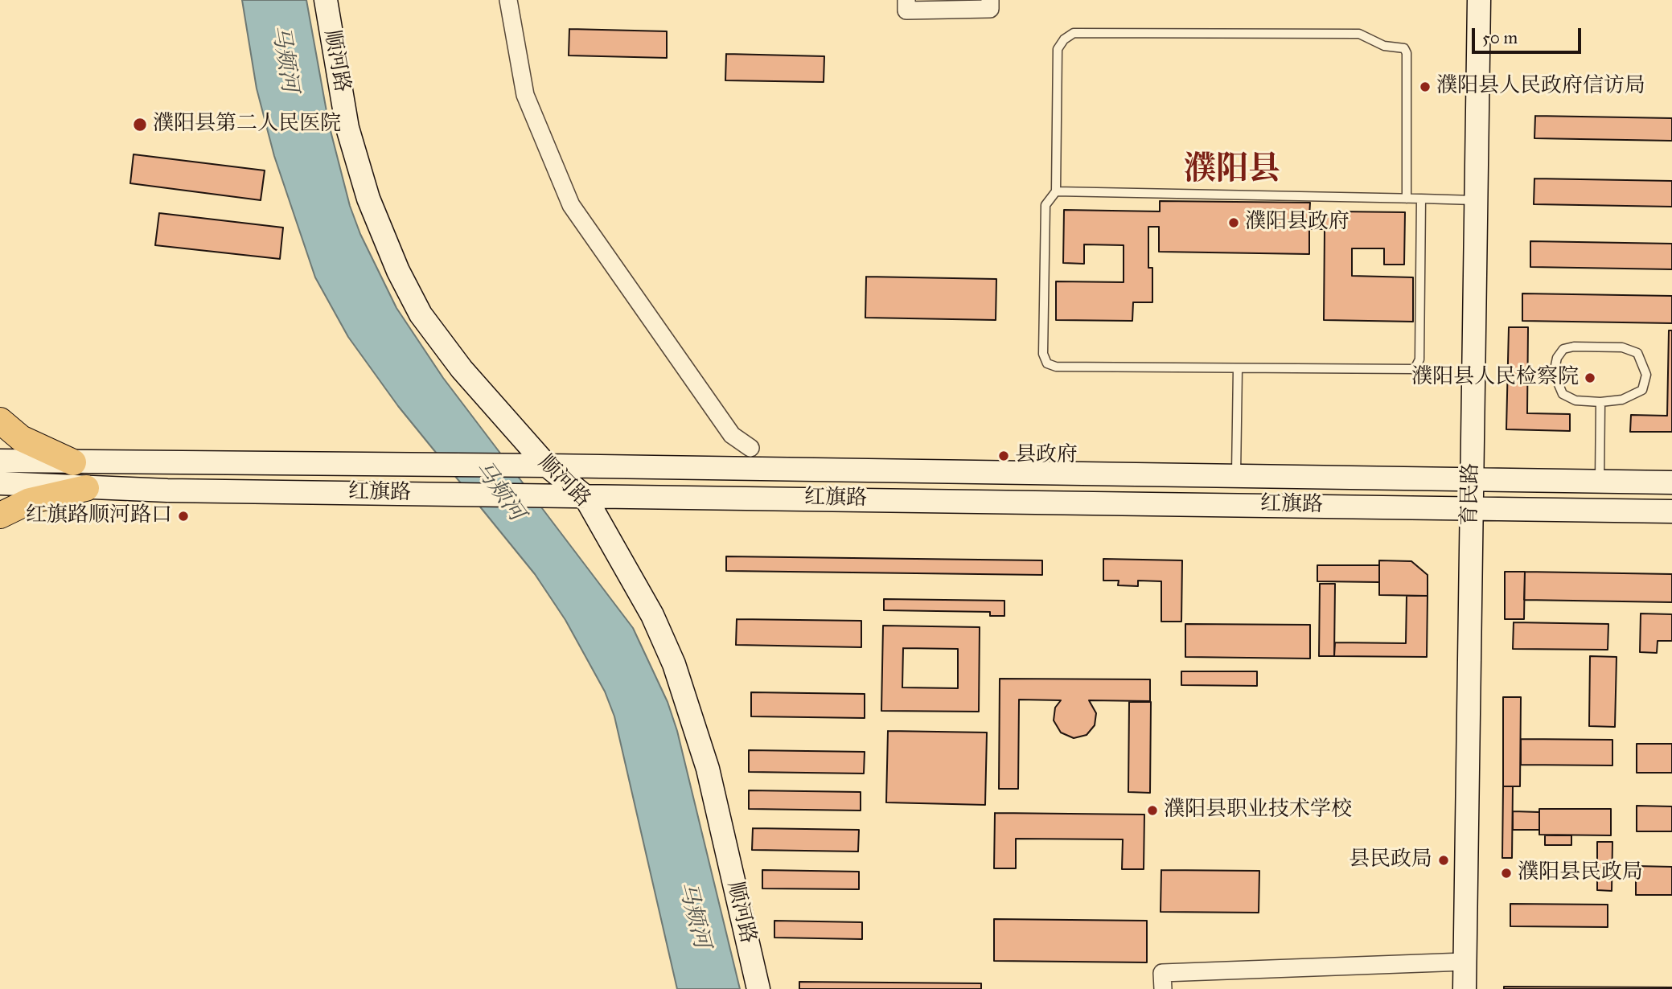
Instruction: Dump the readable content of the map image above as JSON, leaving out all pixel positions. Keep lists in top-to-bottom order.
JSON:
{
  "streets": {
    "main road": ["顺河路", "红旗路", "育民路"]
  },
  "crossings": [
    ["顺河路", "红旗路"],
    ["红旗路", "育民路"]
  ],
  "districts": ["濮阳县"],
  "water": ["马颊河"],
  "places": [
    "濮阳县人民政府信访局",
    "濮阳县第二人民医院",
    "濮阳县政府",
    "濮阳县人民检察院",
    "县政府",
    "红旗路顺河路口",
    "濮阳县职业技术学校",
    "县民政局",
    "濮阳县民政局"
  ],
  "scale_bar": "50 m"
}
